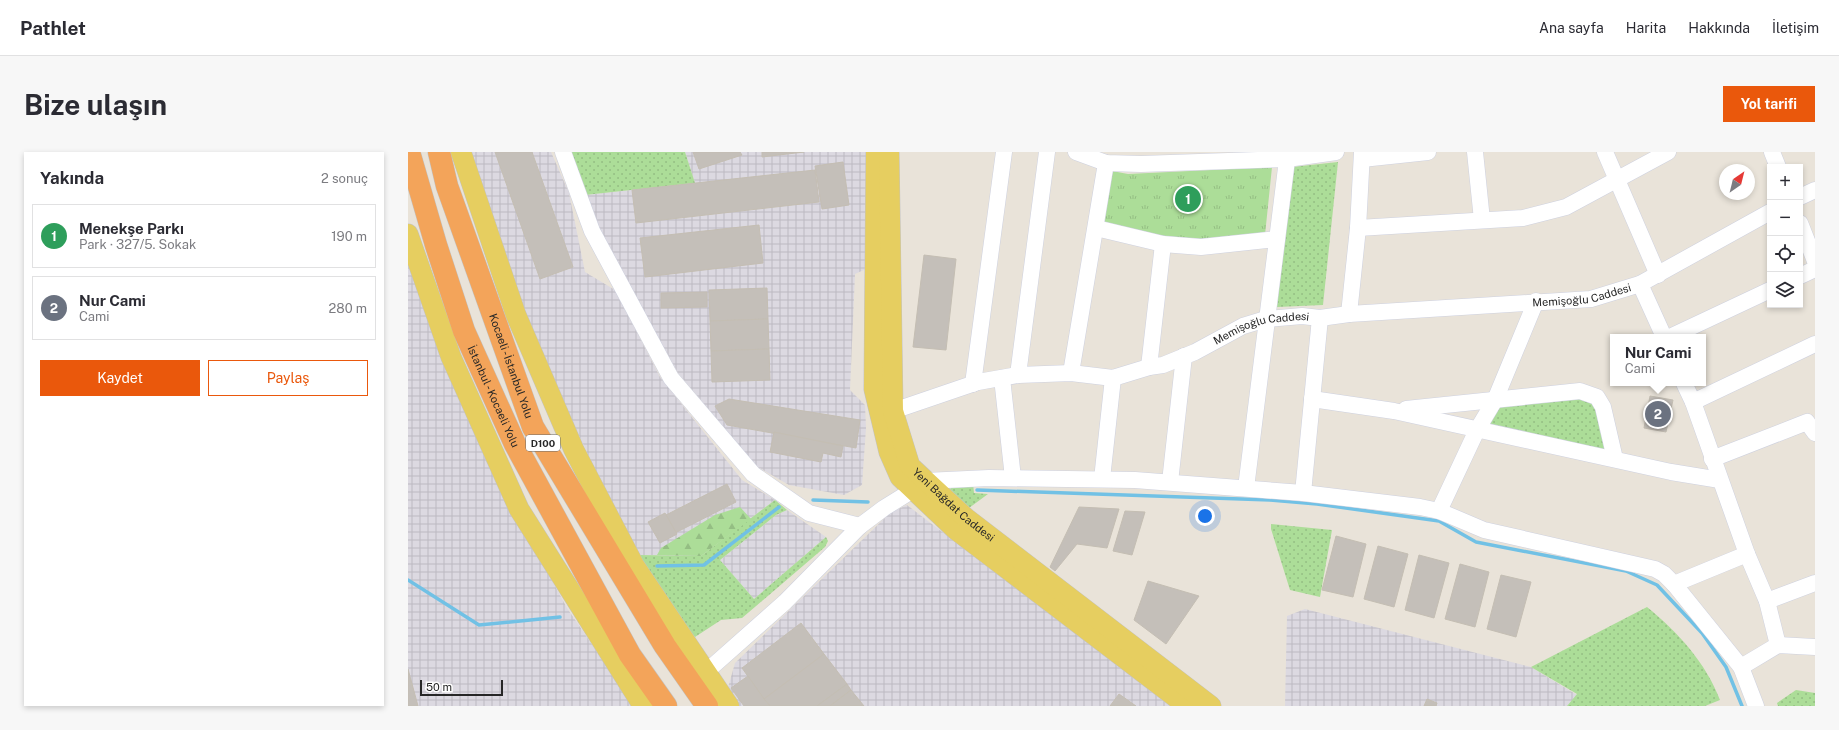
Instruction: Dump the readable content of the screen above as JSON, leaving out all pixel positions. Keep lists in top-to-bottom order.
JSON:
{
  "streets": {
    "highway": ["Kocaeli - İstanbul Yolu", "İstanbul - Kocaeli Yolu", "D100"],
    "main road": ["Yeni Bağdat Caddesi"],
    "street": ["Memişoğlu Caddesi"]
  },
  "crossings": [
    ["Memişoğlu Caddesi", "Yeni Bağdat Caddesi"]
  ],
  "scale_bar": "50 m",
  "north": "top right",
  "page": {
    "header": "Pathlet",
    "nav": [
      "Ana sayfa",
      "Harita",
      "Hakkında",
      "İletişim"
    ],
    "buttons": [
      "Yol tarifi",
      ["Kaydet", "Paylaş"]
    ],
    "title": "Bize ulaşın",
    "heading": ["Yakında", "2 sonuç"],
    "map_buttons": ["+", "−"],
    "pins": ["1", "2"],
    "list": [
      {
        "mark": "1",
        "name": "Menekşe Parkı",
        "note": "Park · 327/5. Sokak",
        "value": "190 m"
      },
      {
        "mark": "2",
        "name": "Nur Cami",
        "note": "Cami",
        "value": "280 m"
      }
    ],
    "popup": ["Nur Cami", "Cami"],
    "scale": "50 m"
  }
}
